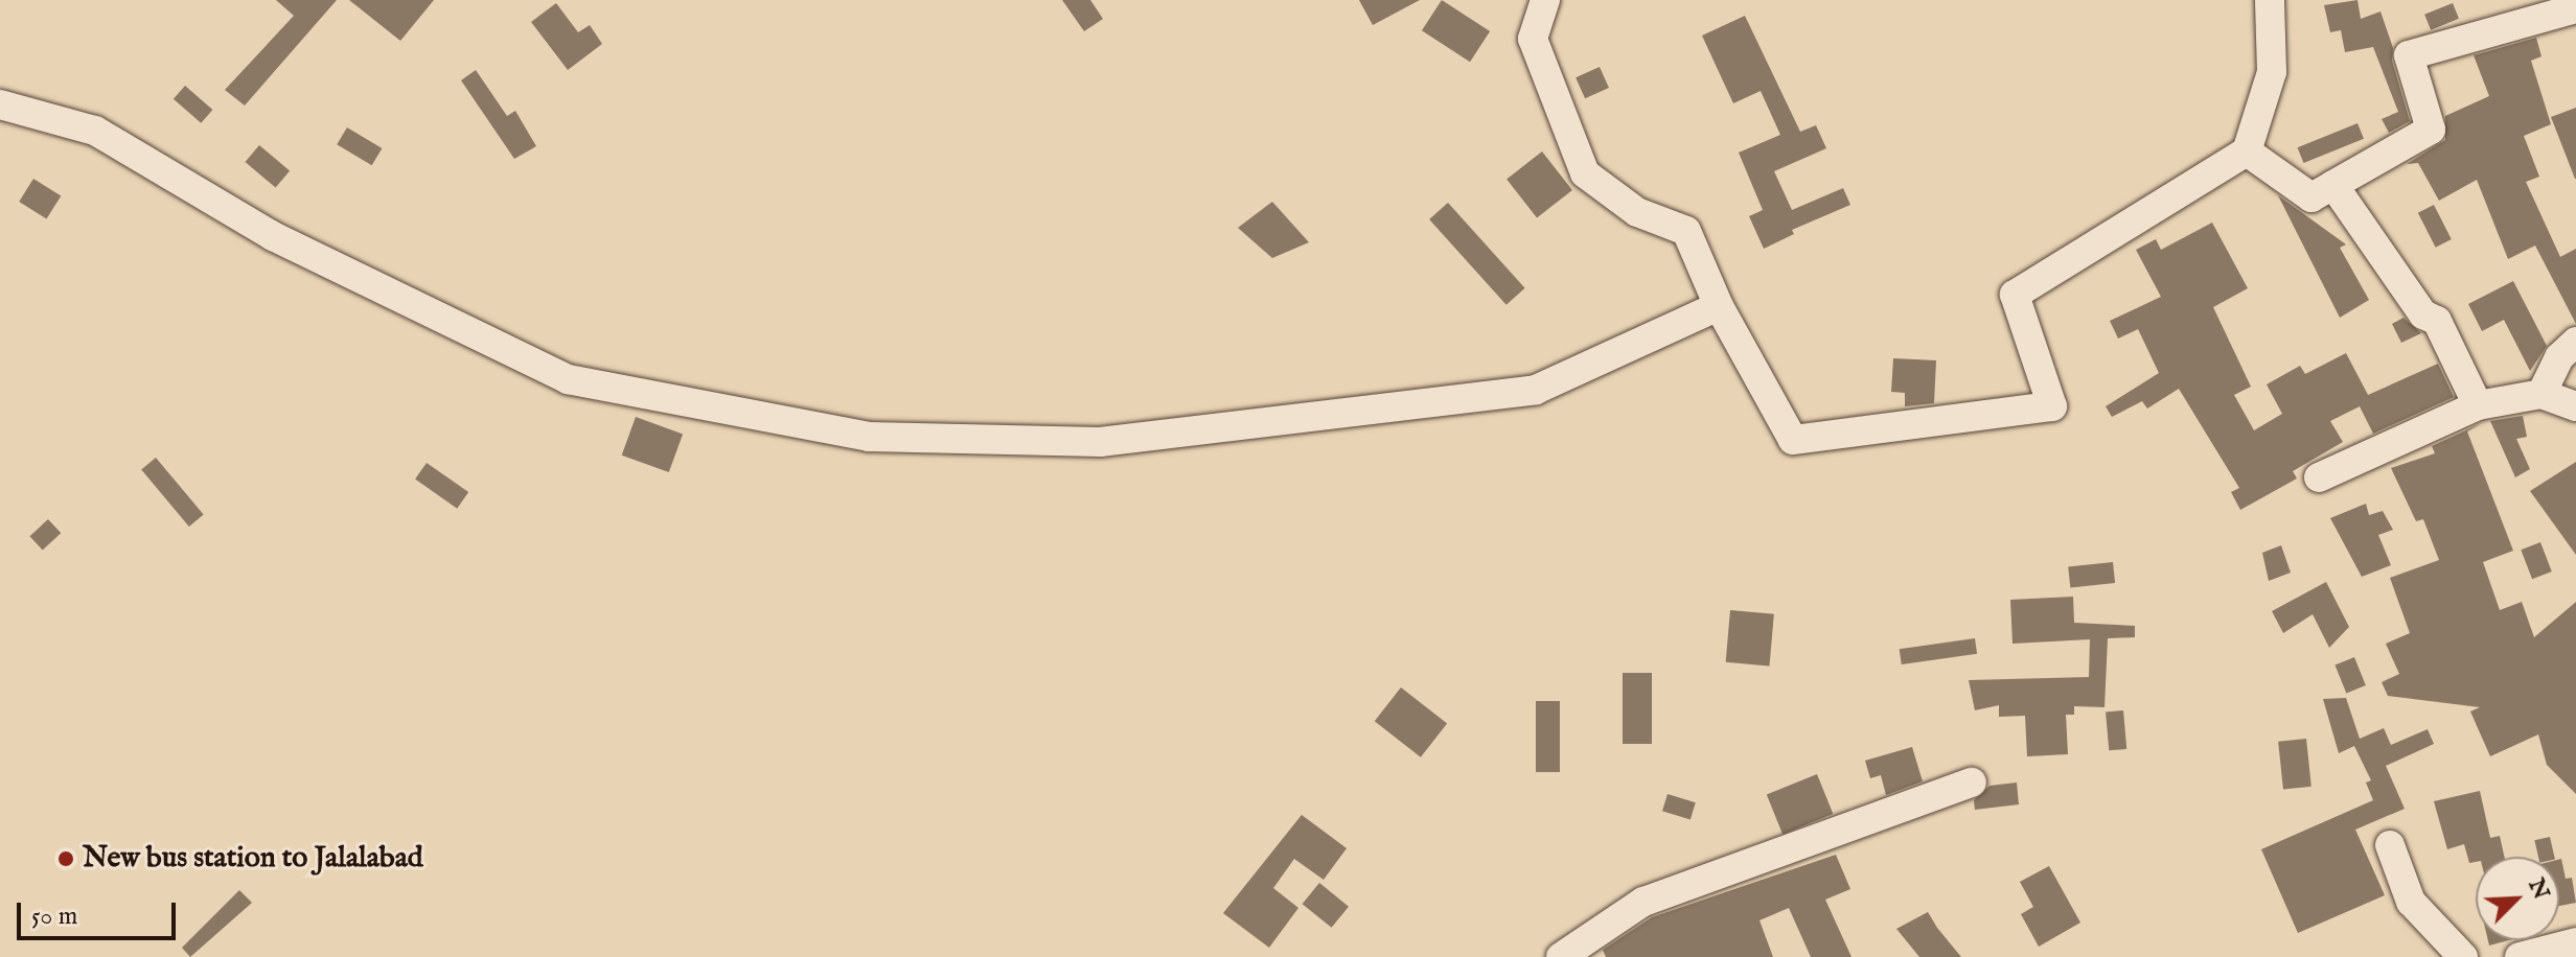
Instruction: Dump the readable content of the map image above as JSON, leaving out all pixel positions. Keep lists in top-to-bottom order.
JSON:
{
  "places": ["New bus station to Jalalabad"],
  "scale_bar": "50 m",
  "north": "top right"
}
